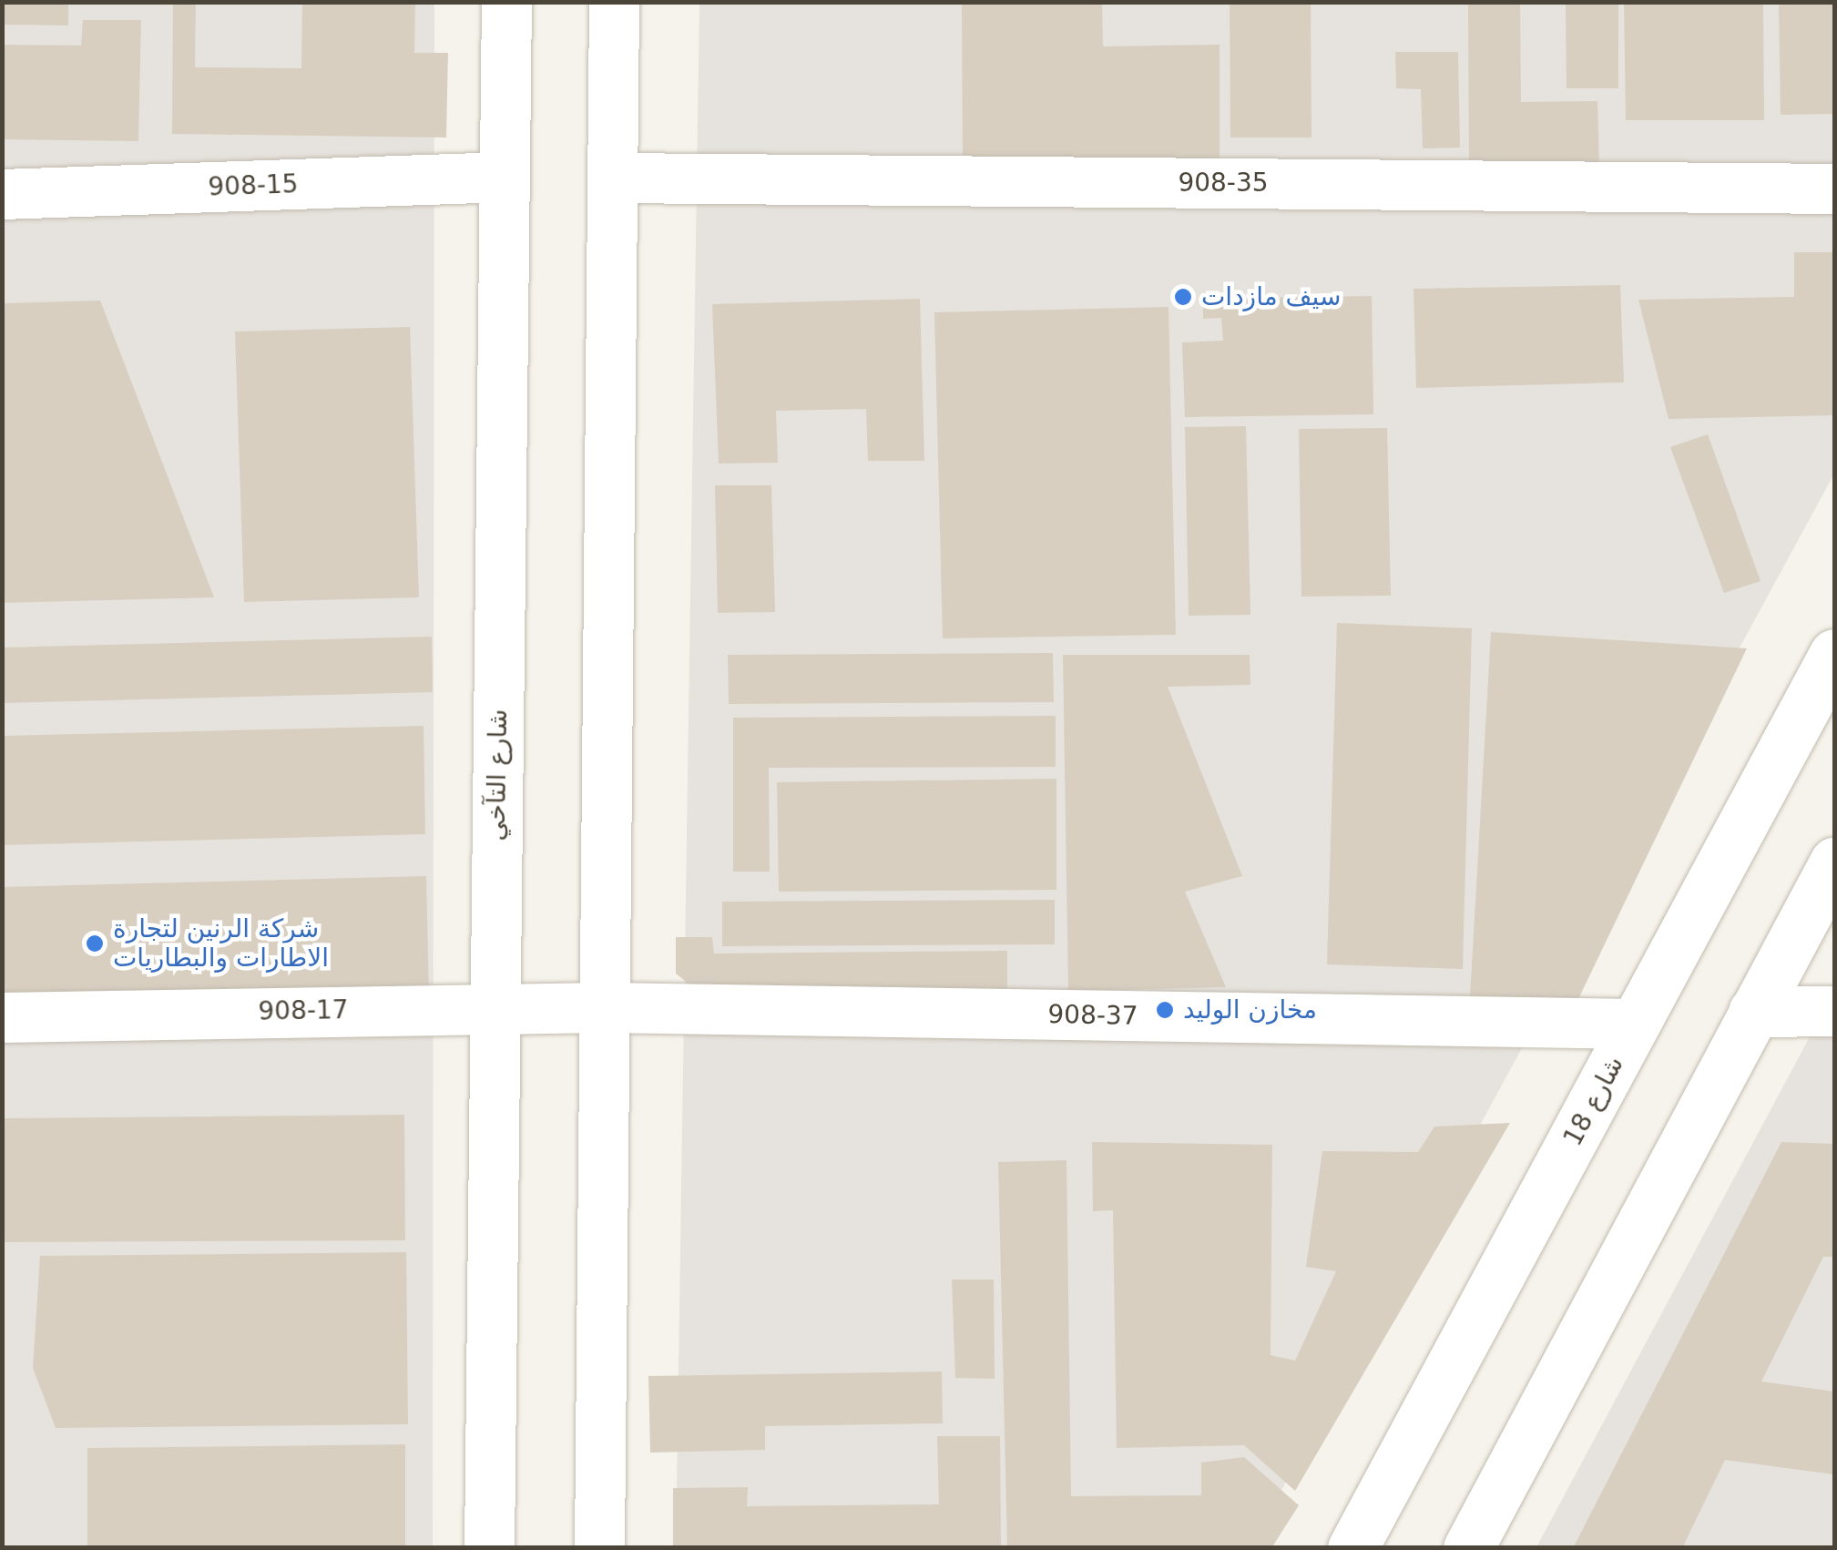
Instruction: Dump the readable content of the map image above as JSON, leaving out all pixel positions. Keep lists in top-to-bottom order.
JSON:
{
  "streets": {
    "street": [
      "908-35",
      "908-15",
      "شارع التآخي",
      "908-17",
      "908-37",
      "شارع 18"
    ]
  },
  "crossings": [
    ["908-15", "شارع التآخي"],
    ["شارع التآخي", "908-17"],
    ["908-17", "908-37"],
    ["908-37", "شارع 18"]
  ],
  "places": ["سيف مازدات", "شركة الرنين لتجارة الاطارات والبطاريات", "مخازن الوليد"]
}
